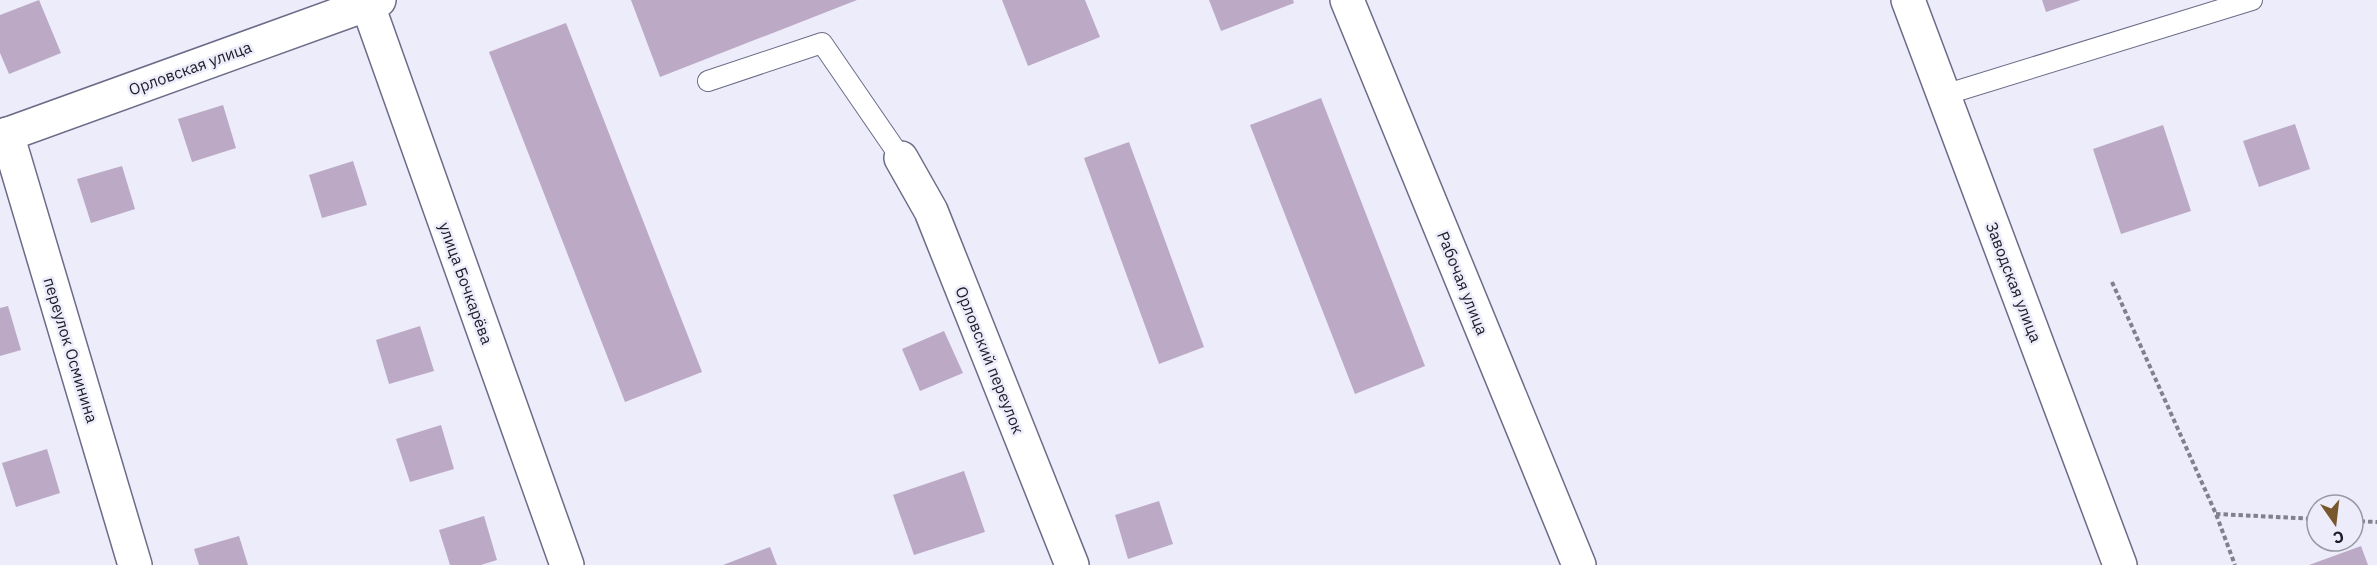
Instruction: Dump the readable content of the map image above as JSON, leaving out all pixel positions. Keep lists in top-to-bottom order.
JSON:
{
  "streets": {
    "street": [
      "Орловская улица",
      "Заводская улица",
      "улица Бочкарёва",
      "Рабочая улица",
      "переулок Осминина",
      "Орловский переулок"
    ]
  },
  "crossings": [
    ["Орловская улица", "улица Бочкарёва"],
    ["Орловская улица", "переулок Осминина"]
  ],
  "north": "bottom"
}
